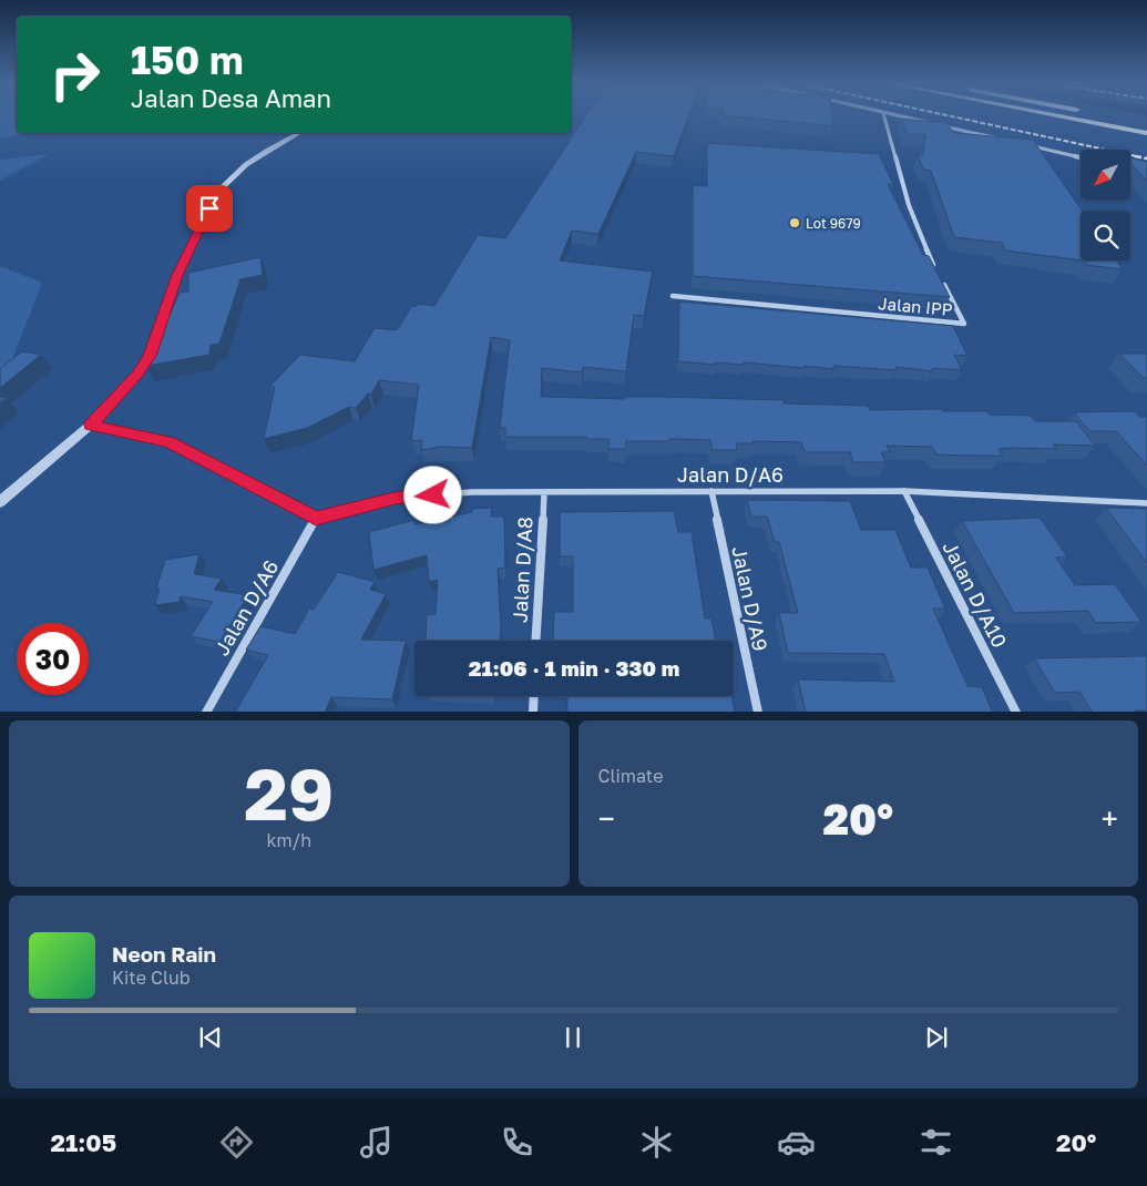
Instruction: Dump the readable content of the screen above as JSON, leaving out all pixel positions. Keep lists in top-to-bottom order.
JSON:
{
  "streets": {
    "street": [
      "Jalan IPP",
      "Jalan D/A6",
      "Jalan D/A8",
      "Jalan D/A10",
      "Jalan D/A9"
    ]
  },
  "crossings": [
    ["Jalan D/A6", "Jalan D/A8"],
    ["Jalan D/A6", "Jalan D/A10"],
    ["Jalan D/A6", "Jalan D/A9"]
  ],
  "places": ["Lot 9679"],
  "north": "bottom left",
  "page": {
    "turn": ["150 m", "Jalan Desa Aman"],
    "limit": "30",
    "trip": "21:06 · 1 min · 330 m",
    "tile": [
      ["29", "km/h"],
      "Climate"
    ],
    "heat": ["−", "20°", "+"],
    "song": ["Neon Rain", "Kite Club"],
    "tabs": ["21:05", "20°"]
  }
}
